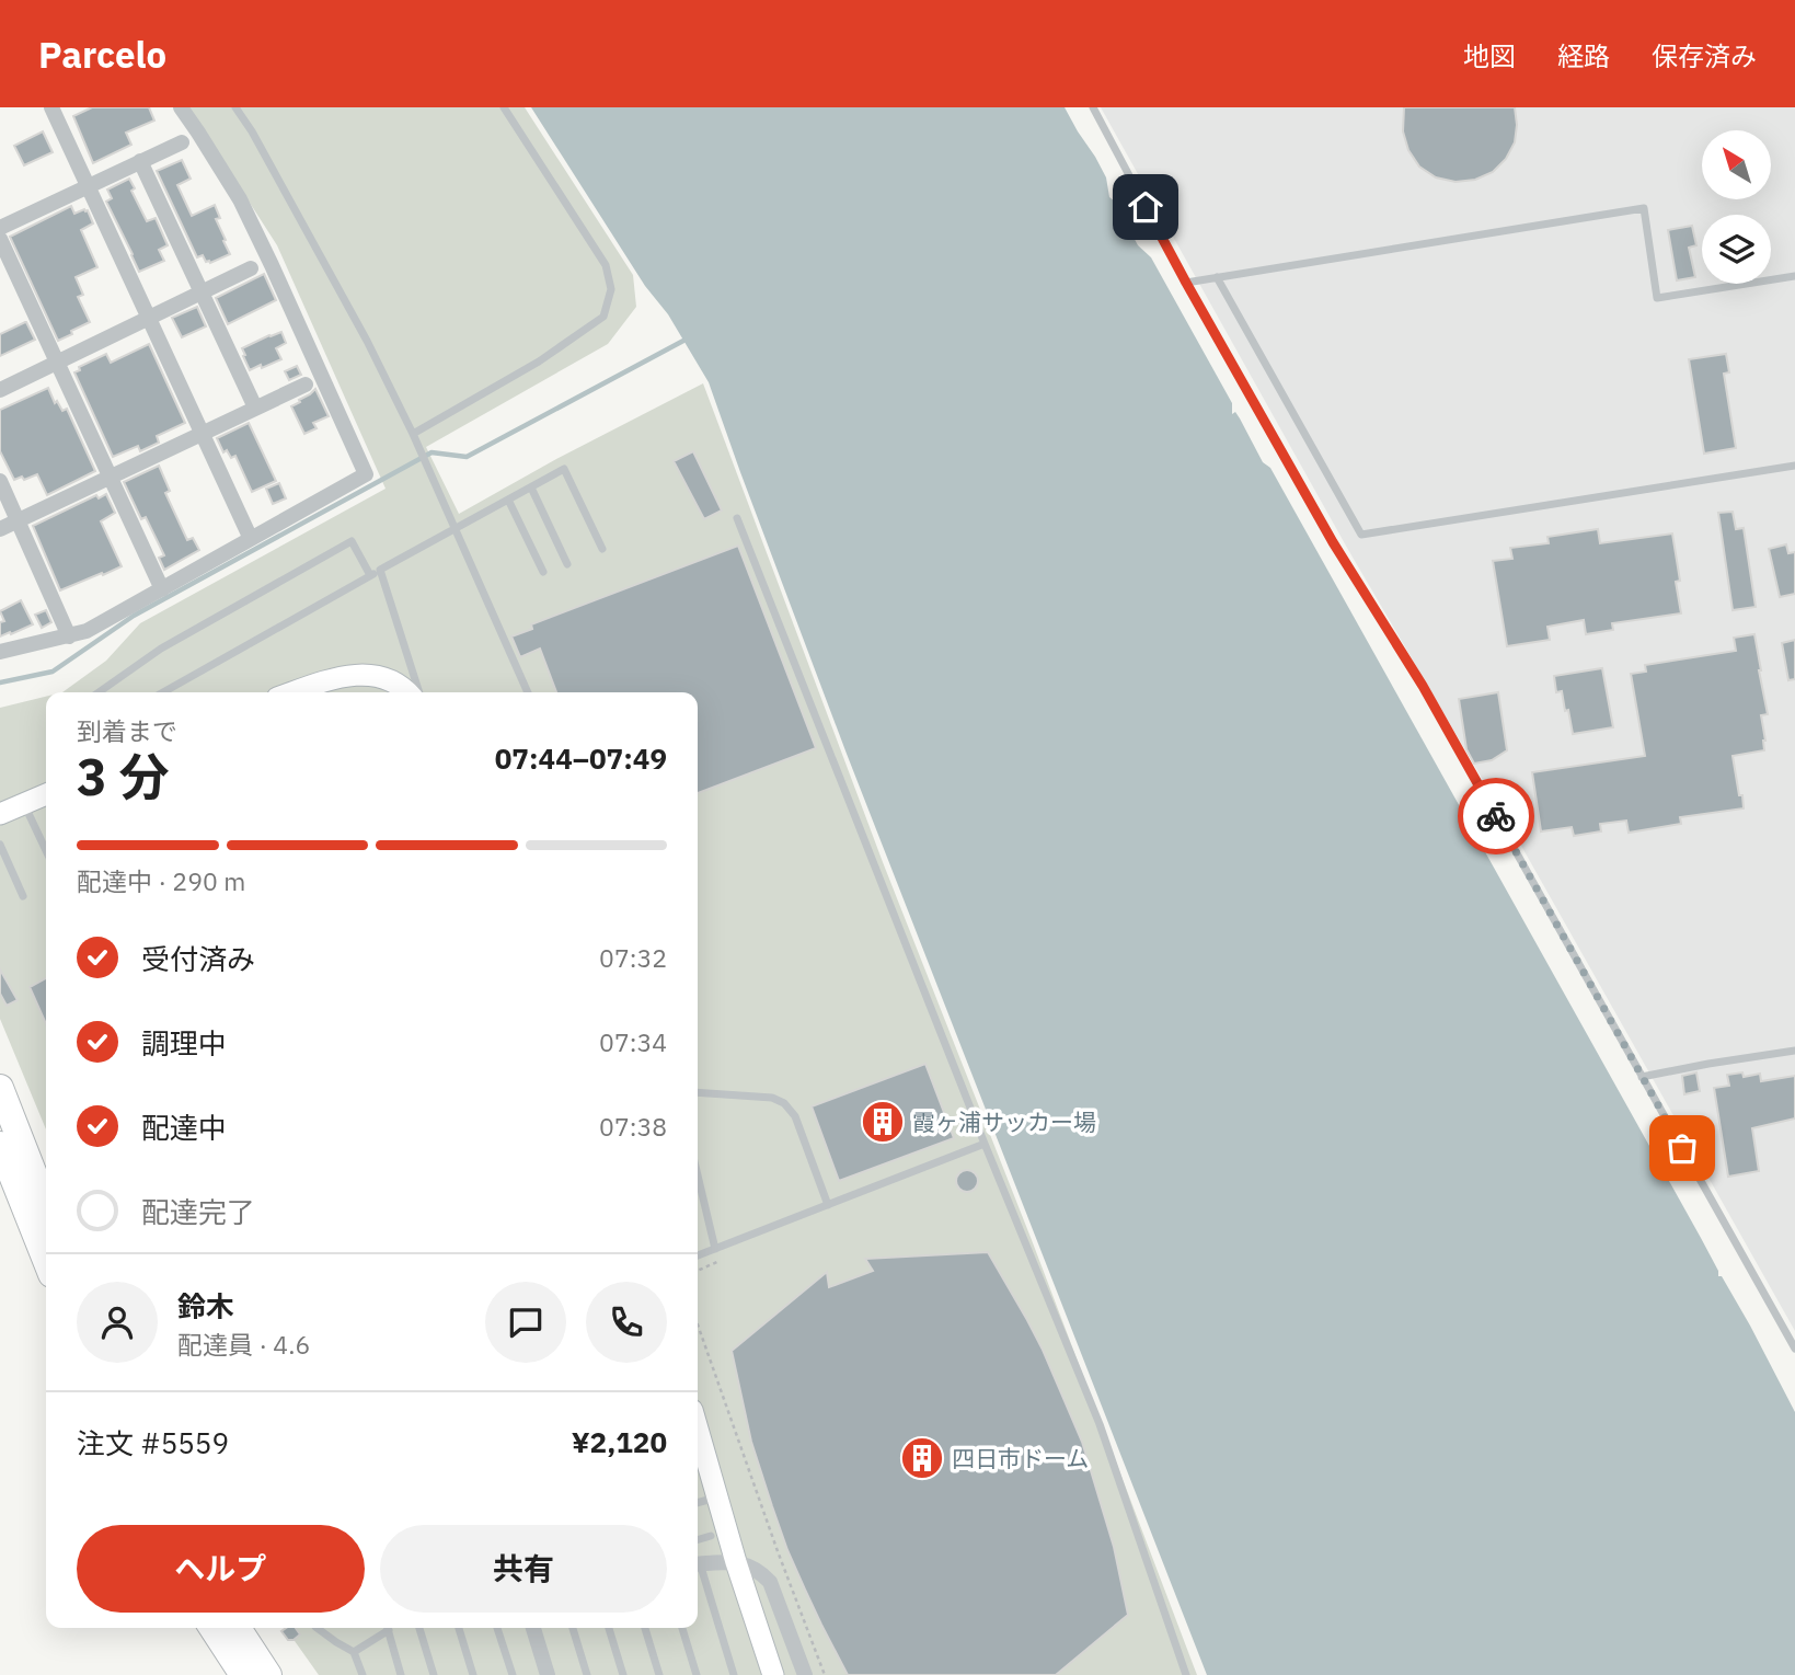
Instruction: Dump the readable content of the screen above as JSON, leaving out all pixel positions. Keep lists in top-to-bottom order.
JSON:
{
  "places": {
    "building": ["霞ヶ浦サッカー場", "四日市ドーム"]
  },
  "north": "top left",
  "page": {
    "header": "Parcelo",
    "nav": ["地図", "経路", "保存済み"],
    "heading": ["3 分", "到着まで", "07:44–07:49"],
    "panel": [
      "鈴木",
      "配達員 · 4.6",
      "注文 #5559",
      "¥2,120"
    ],
    "bar": "配達中 · 290 m",
    "list": [
      ["受付済み", "07:32"],
      ["調理中", "07:34"],
      ["配達中", "07:38"],
      "配達完了"
    ],
    "buttons": ["ヘルプ", "共有"]
  }
}
